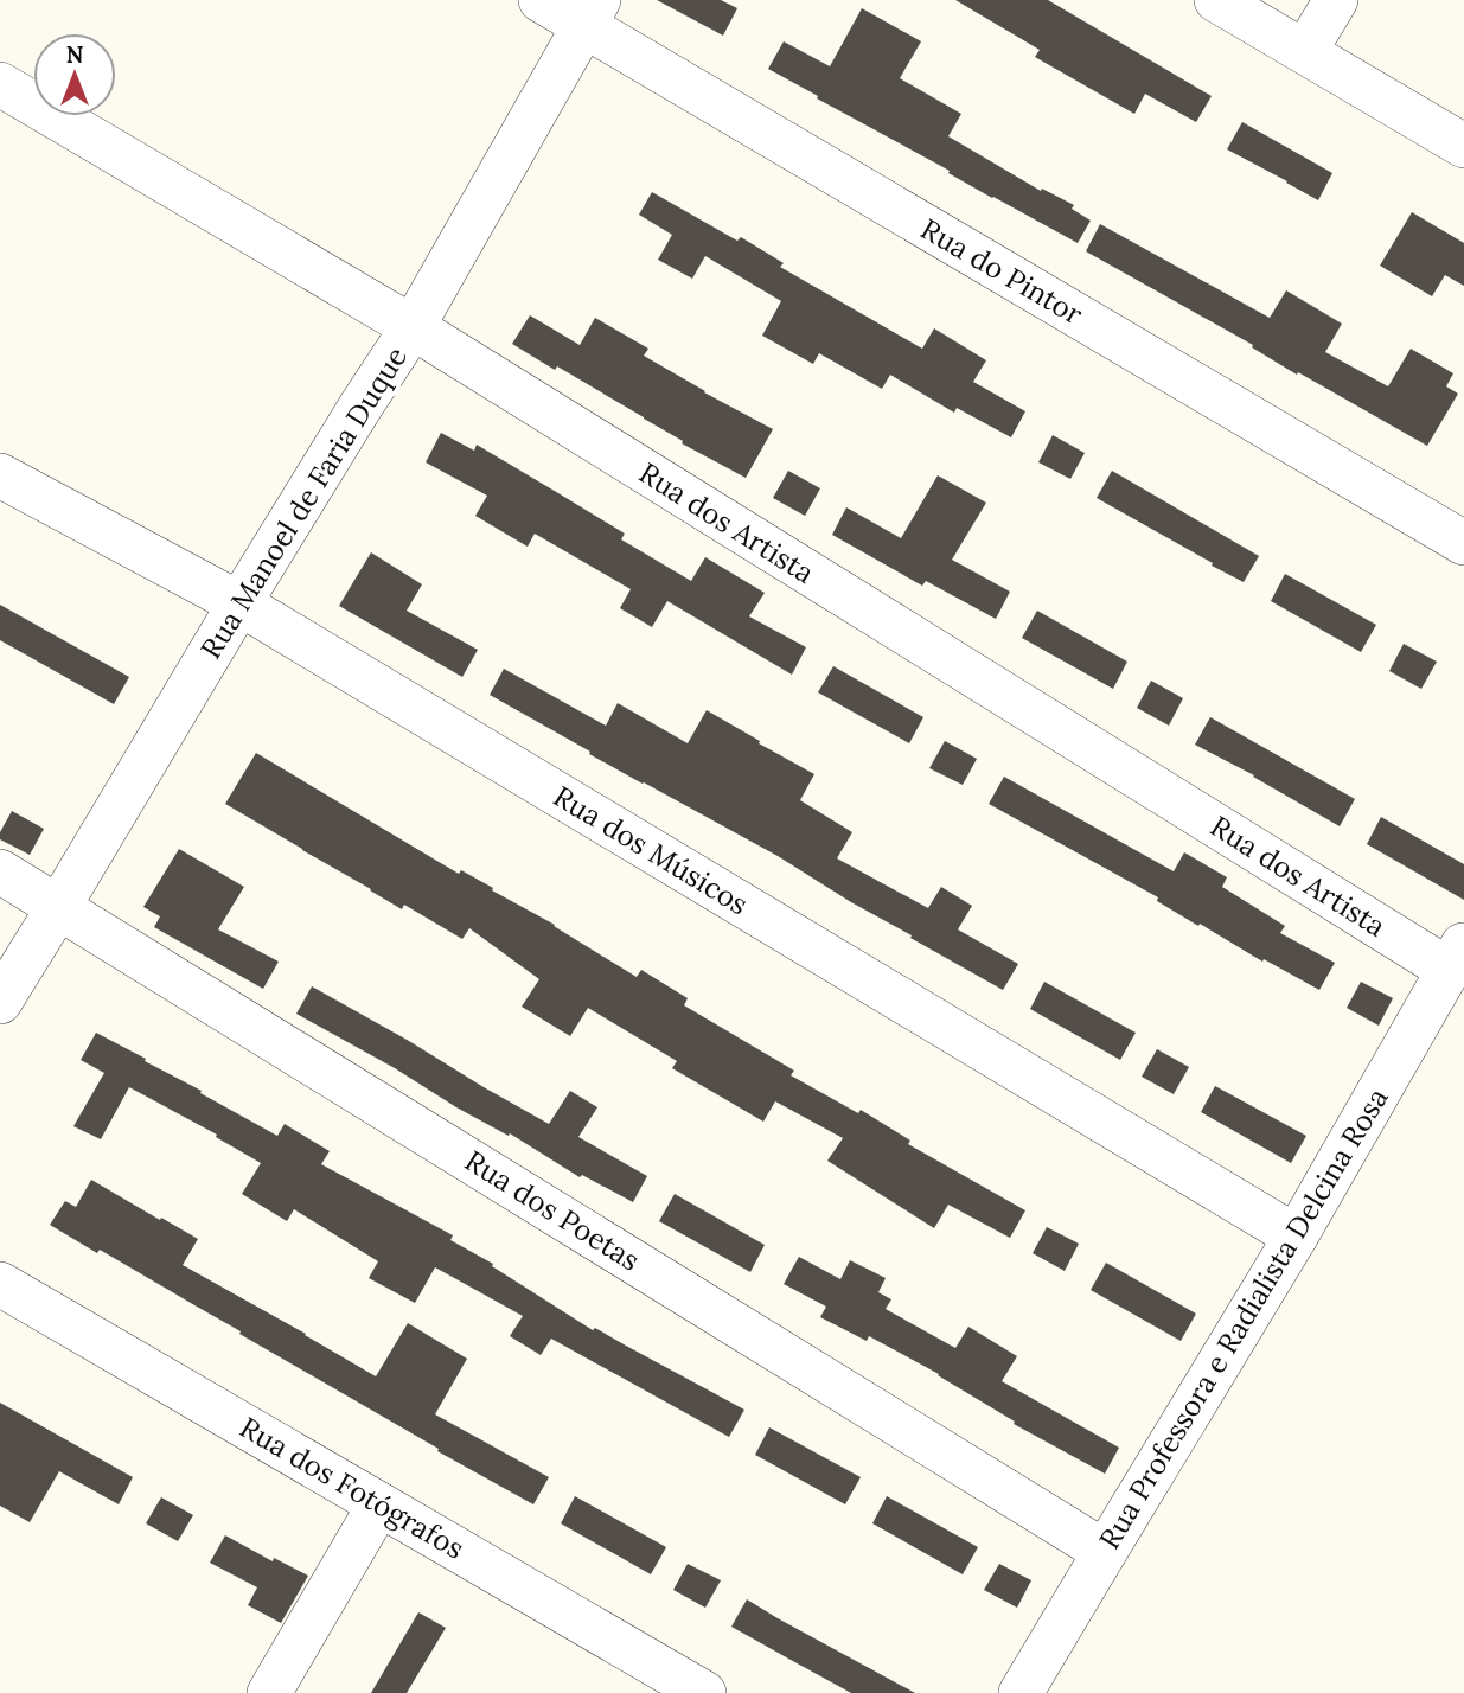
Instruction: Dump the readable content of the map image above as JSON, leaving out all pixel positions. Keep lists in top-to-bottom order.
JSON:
{
  "streets": {
    "street": [
      "Rua do Pintor",
      "Rua Manoel de Faria Duque",
      "Rua dos Artista",
      "Rua dos Músicos",
      "Rua dos Poetas",
      "Rua Professora e Radialista Delcina Rosa",
      "Rua dos Fotógrafos"
    ]
  },
  "crossings": [
    ["Rua do Pintor", "Rua Manoel de Faria Duque"],
    ["Rua Manoel de Faria Duque", "Rua dos Artista"],
    ["Rua Manoel de Faria Duque", "Rua dos Músicos"],
    ["Rua Manoel de Faria Duque", "Rua dos Poetas"],
    ["Rua dos Artista", "Rua Professora e Radialista Delcina Rosa"],
    ["Rua dos Músicos", "Rua Professora e Radialista Delcina Rosa"],
    ["Rua dos Poetas", "Rua Professora e Radialista Delcina Rosa"]
  ],
  "north": "top"
}
